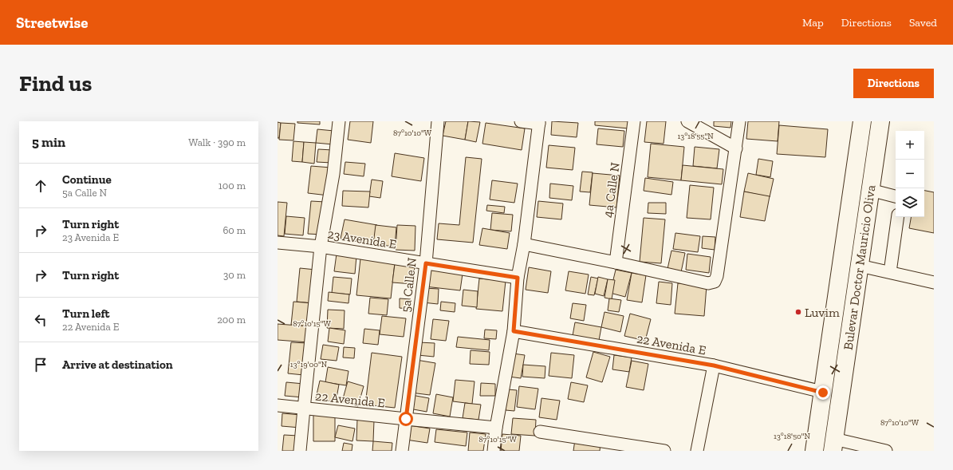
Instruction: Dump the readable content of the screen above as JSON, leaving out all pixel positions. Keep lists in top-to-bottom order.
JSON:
{
  "streets": {
    "highway": ["Bulevar Doctor Mauricio Oliva"],
    "street": [
      "4a Calle N",
      "23 Avenida E",
      "5a Calle N",
      "22 Avenida E"
    ]
  },
  "crossings": [
    ["23 Avenida E", "5a Calle N"],
    ["Bulevar Doctor Mauricio Oliva", "22 Avenida E"],
    ["5a Calle N", "22 Avenida E"]
  ],
  "places": ["Luvim"],
  "page": {
    "header": "Streetwise",
    "nav": ["Map", "Directions", "Saved"],
    "buttons": "Directions",
    "title": "Find us",
    "heading": ["5 min", "Walk · 390 m"],
    "map_buttons": ["+", "−"],
    "list": [
      ["Continue", "5a Calle N", "100 m"],
      ["Turn right", "23 Avenida E", "60 m"],
      ["Turn right", "30 m"],
      ["Turn left", "22 Avenida E", "200 m"],
      "Arrive at destination"
    ]
  },
  "coordinates": [
    "87°10'10\"W",
    "13°18'55\"N",
    "87°10'15\"W",
    "13°19'00\"N",
    "13°18'50\"N"
  ]
}
